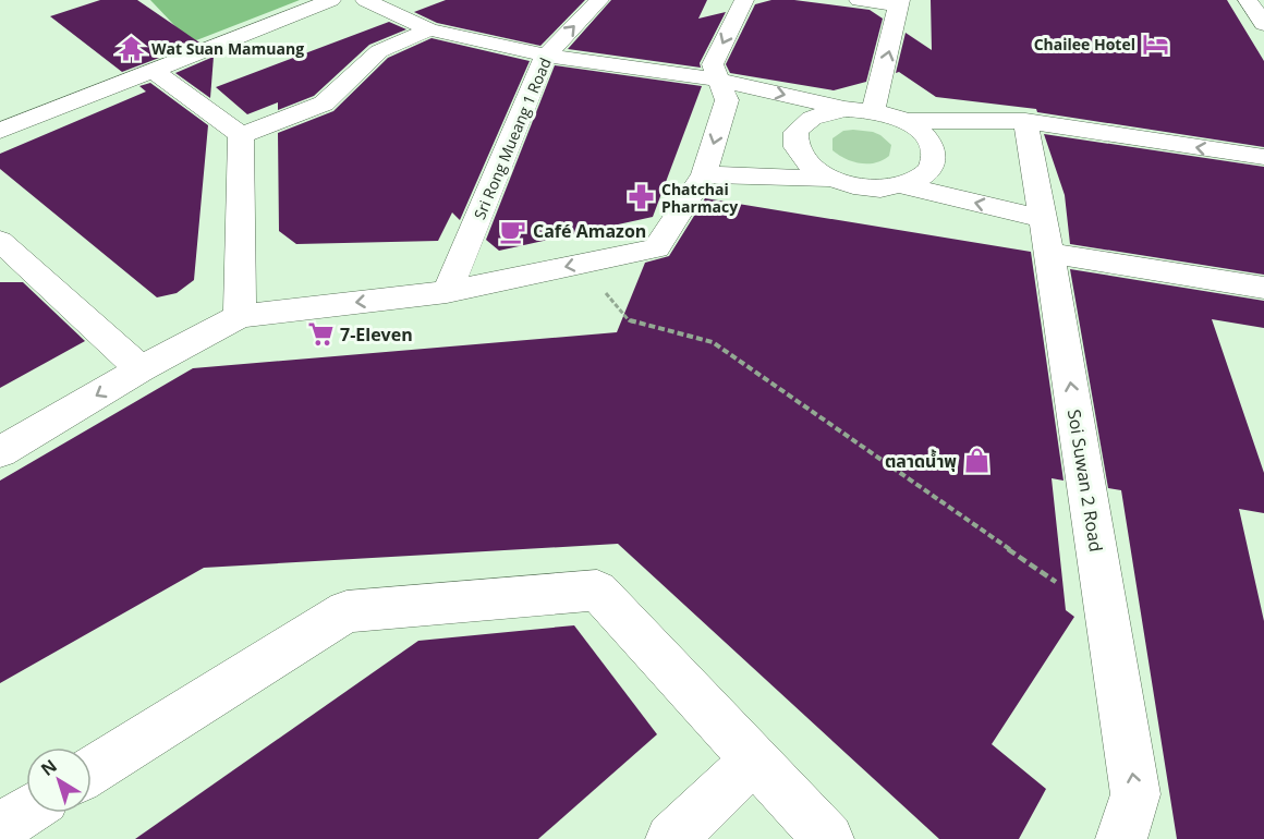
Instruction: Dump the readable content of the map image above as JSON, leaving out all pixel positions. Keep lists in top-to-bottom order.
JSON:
{
  "streets": {
    "street": ["Sri Rong Mueang 1 Road", "Soi Suwan 2 Road"]
  },
  "one_way": ["Soi Suwan 2 Road"],
  "places": {
    "hotel": ["Chailee Hotel"],
    "temple": ["Wat Suan Mamuang"],
    "pharmacy": ["Chatchai Pharmacy"],
    "cafe": ["Café Amazon"],
    "supermarket": ["7-Eleven"],
    "shop": ["ตลาดน้ำพุ"]
  },
  "north": "top left"
}
